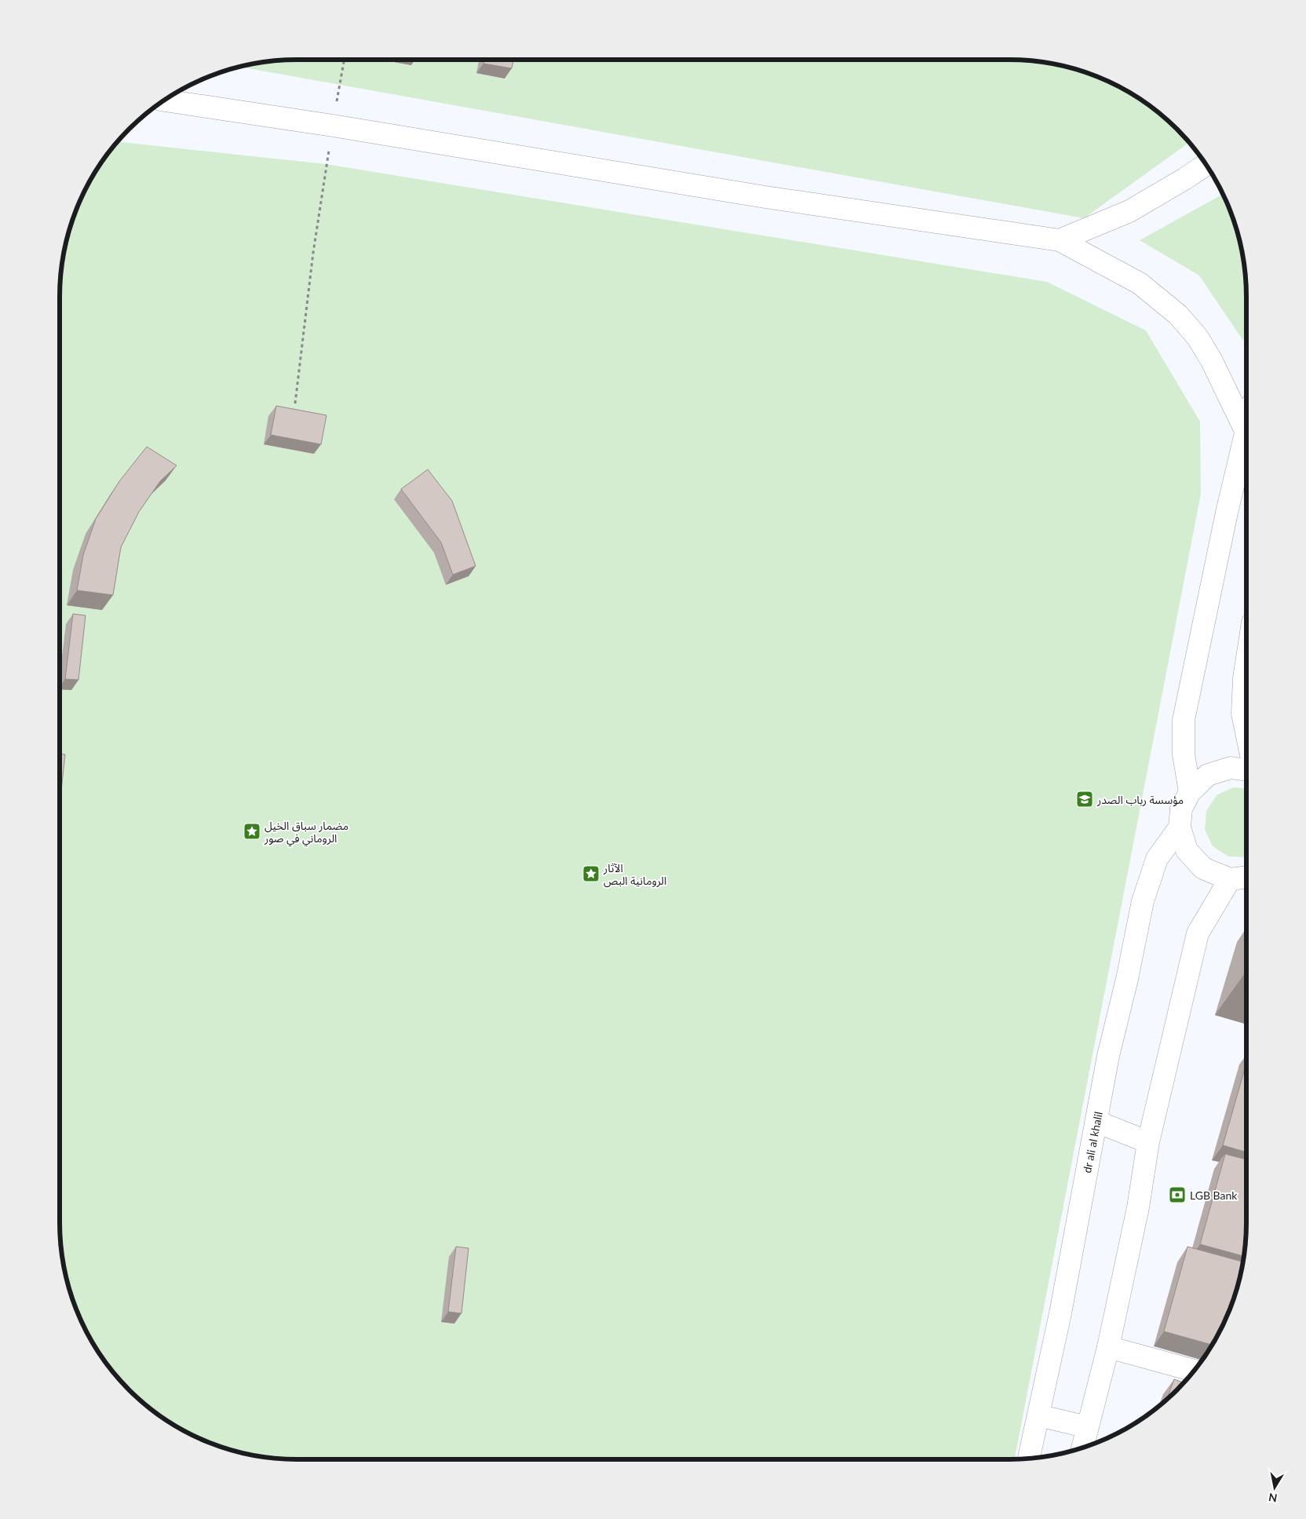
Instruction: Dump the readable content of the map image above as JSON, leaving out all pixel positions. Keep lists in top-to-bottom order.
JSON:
{
  "streets": {
    "main road": ["dr ali al khalil"]
  },
  "places": {
    "school or university": ["مؤسسة رباب الصدر"],
    "place": ["مضمار سباق الخيل الروماني في صور", "الآثار الرومانية البص"],
    "bank": ["LGB Bank"]
  },
  "north": "bottom"
}
